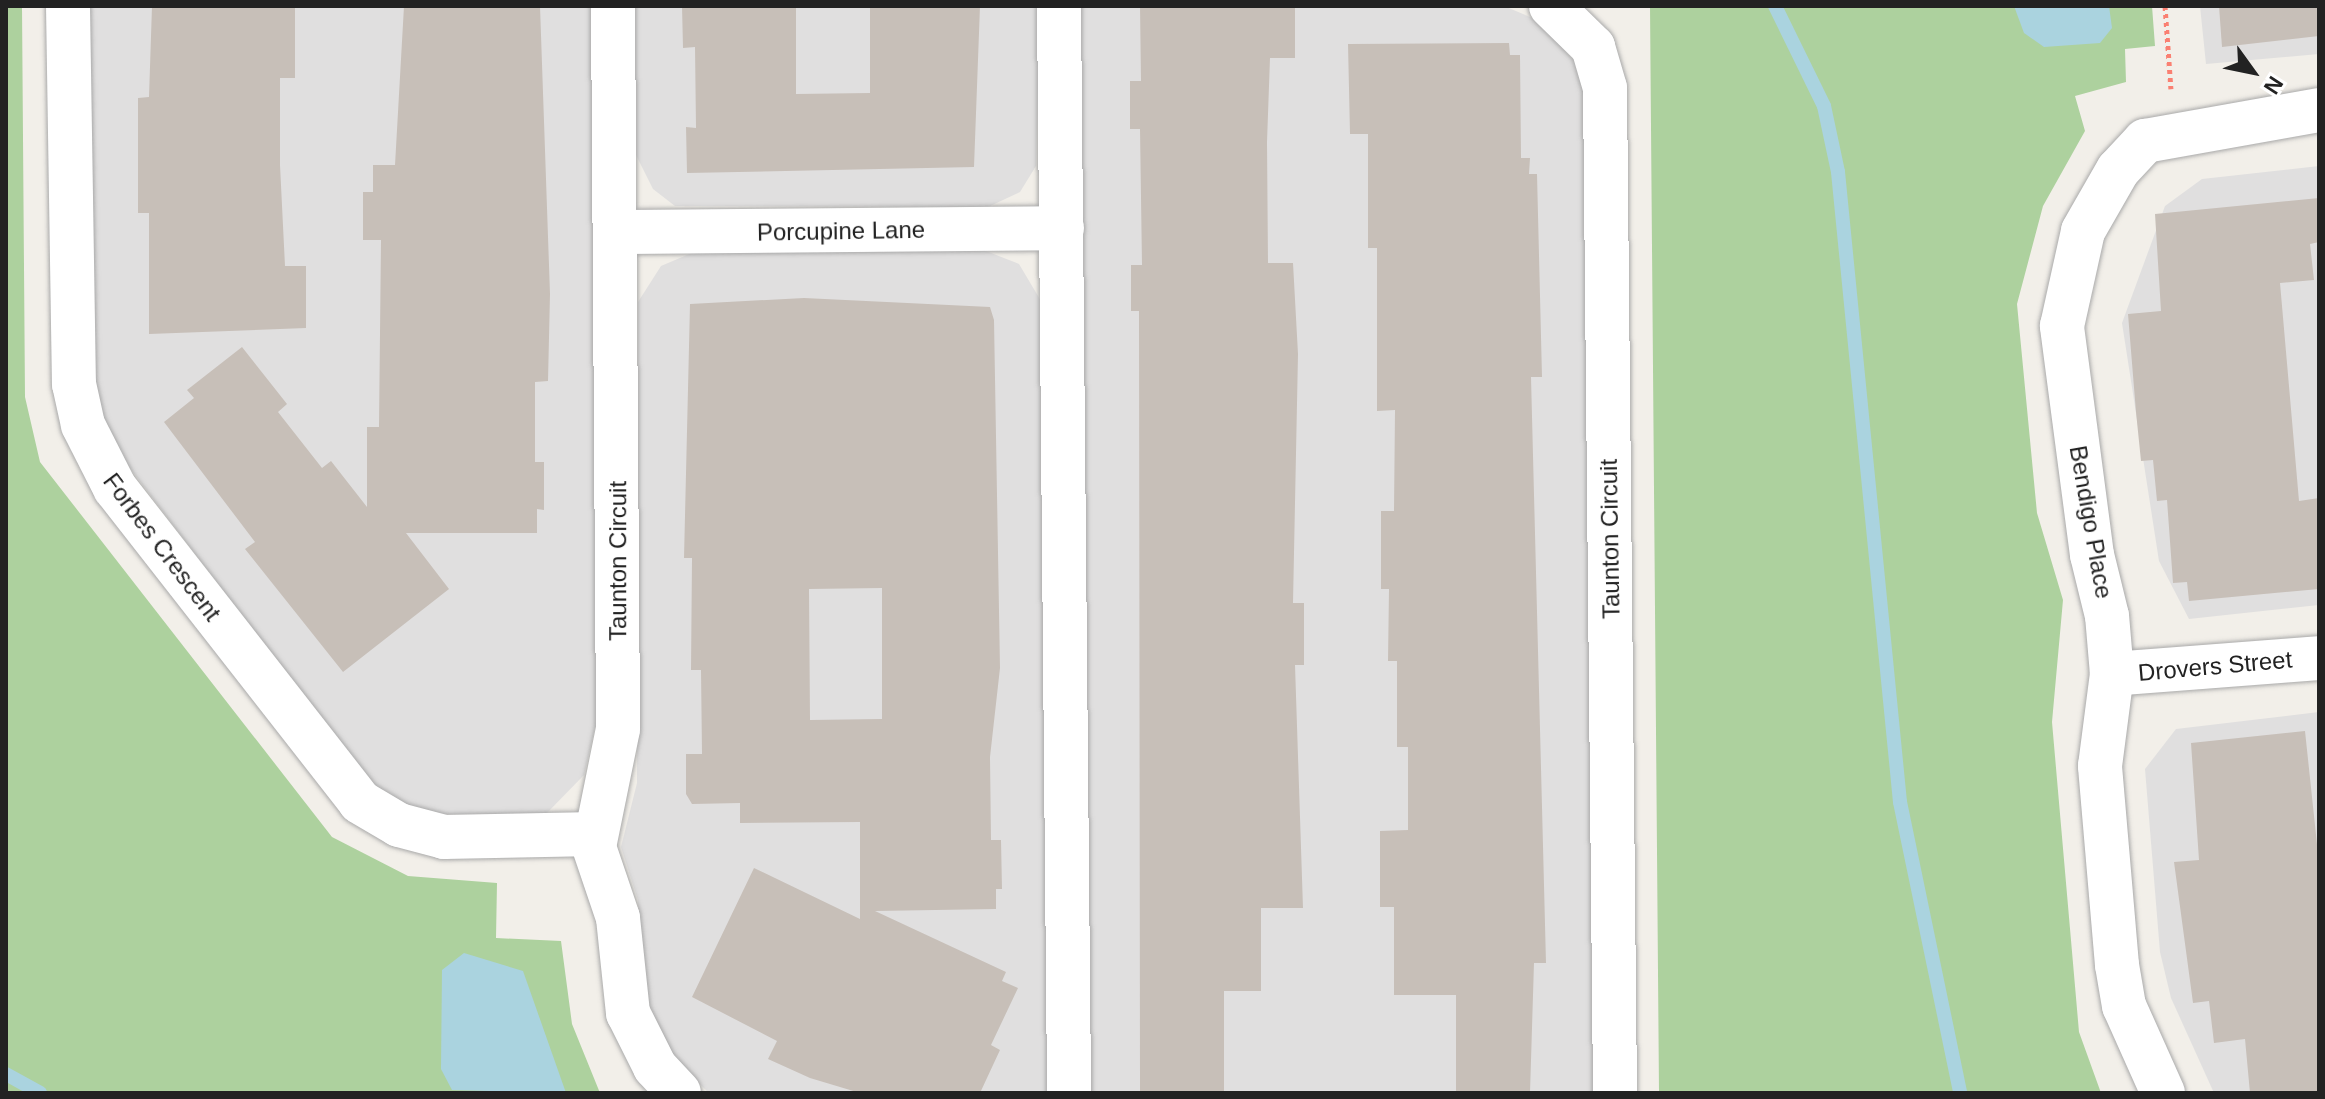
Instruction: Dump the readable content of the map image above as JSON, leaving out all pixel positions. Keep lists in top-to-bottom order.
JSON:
{
  "streets": {
    "street": [
      "Porcupine Lane",
      "Bendigo Place",
      "Taunton Circuit",
      "Forbes Crescent",
      "Drovers Street"
    ]
  },
  "crossings": [
    ["Porcupine Lane", "Taunton Circuit"],
    ["Bendigo Place", "Drovers Street"],
    ["Taunton Circuit", "Forbes Crescent"]
  ],
  "north": "bottom right"
}
